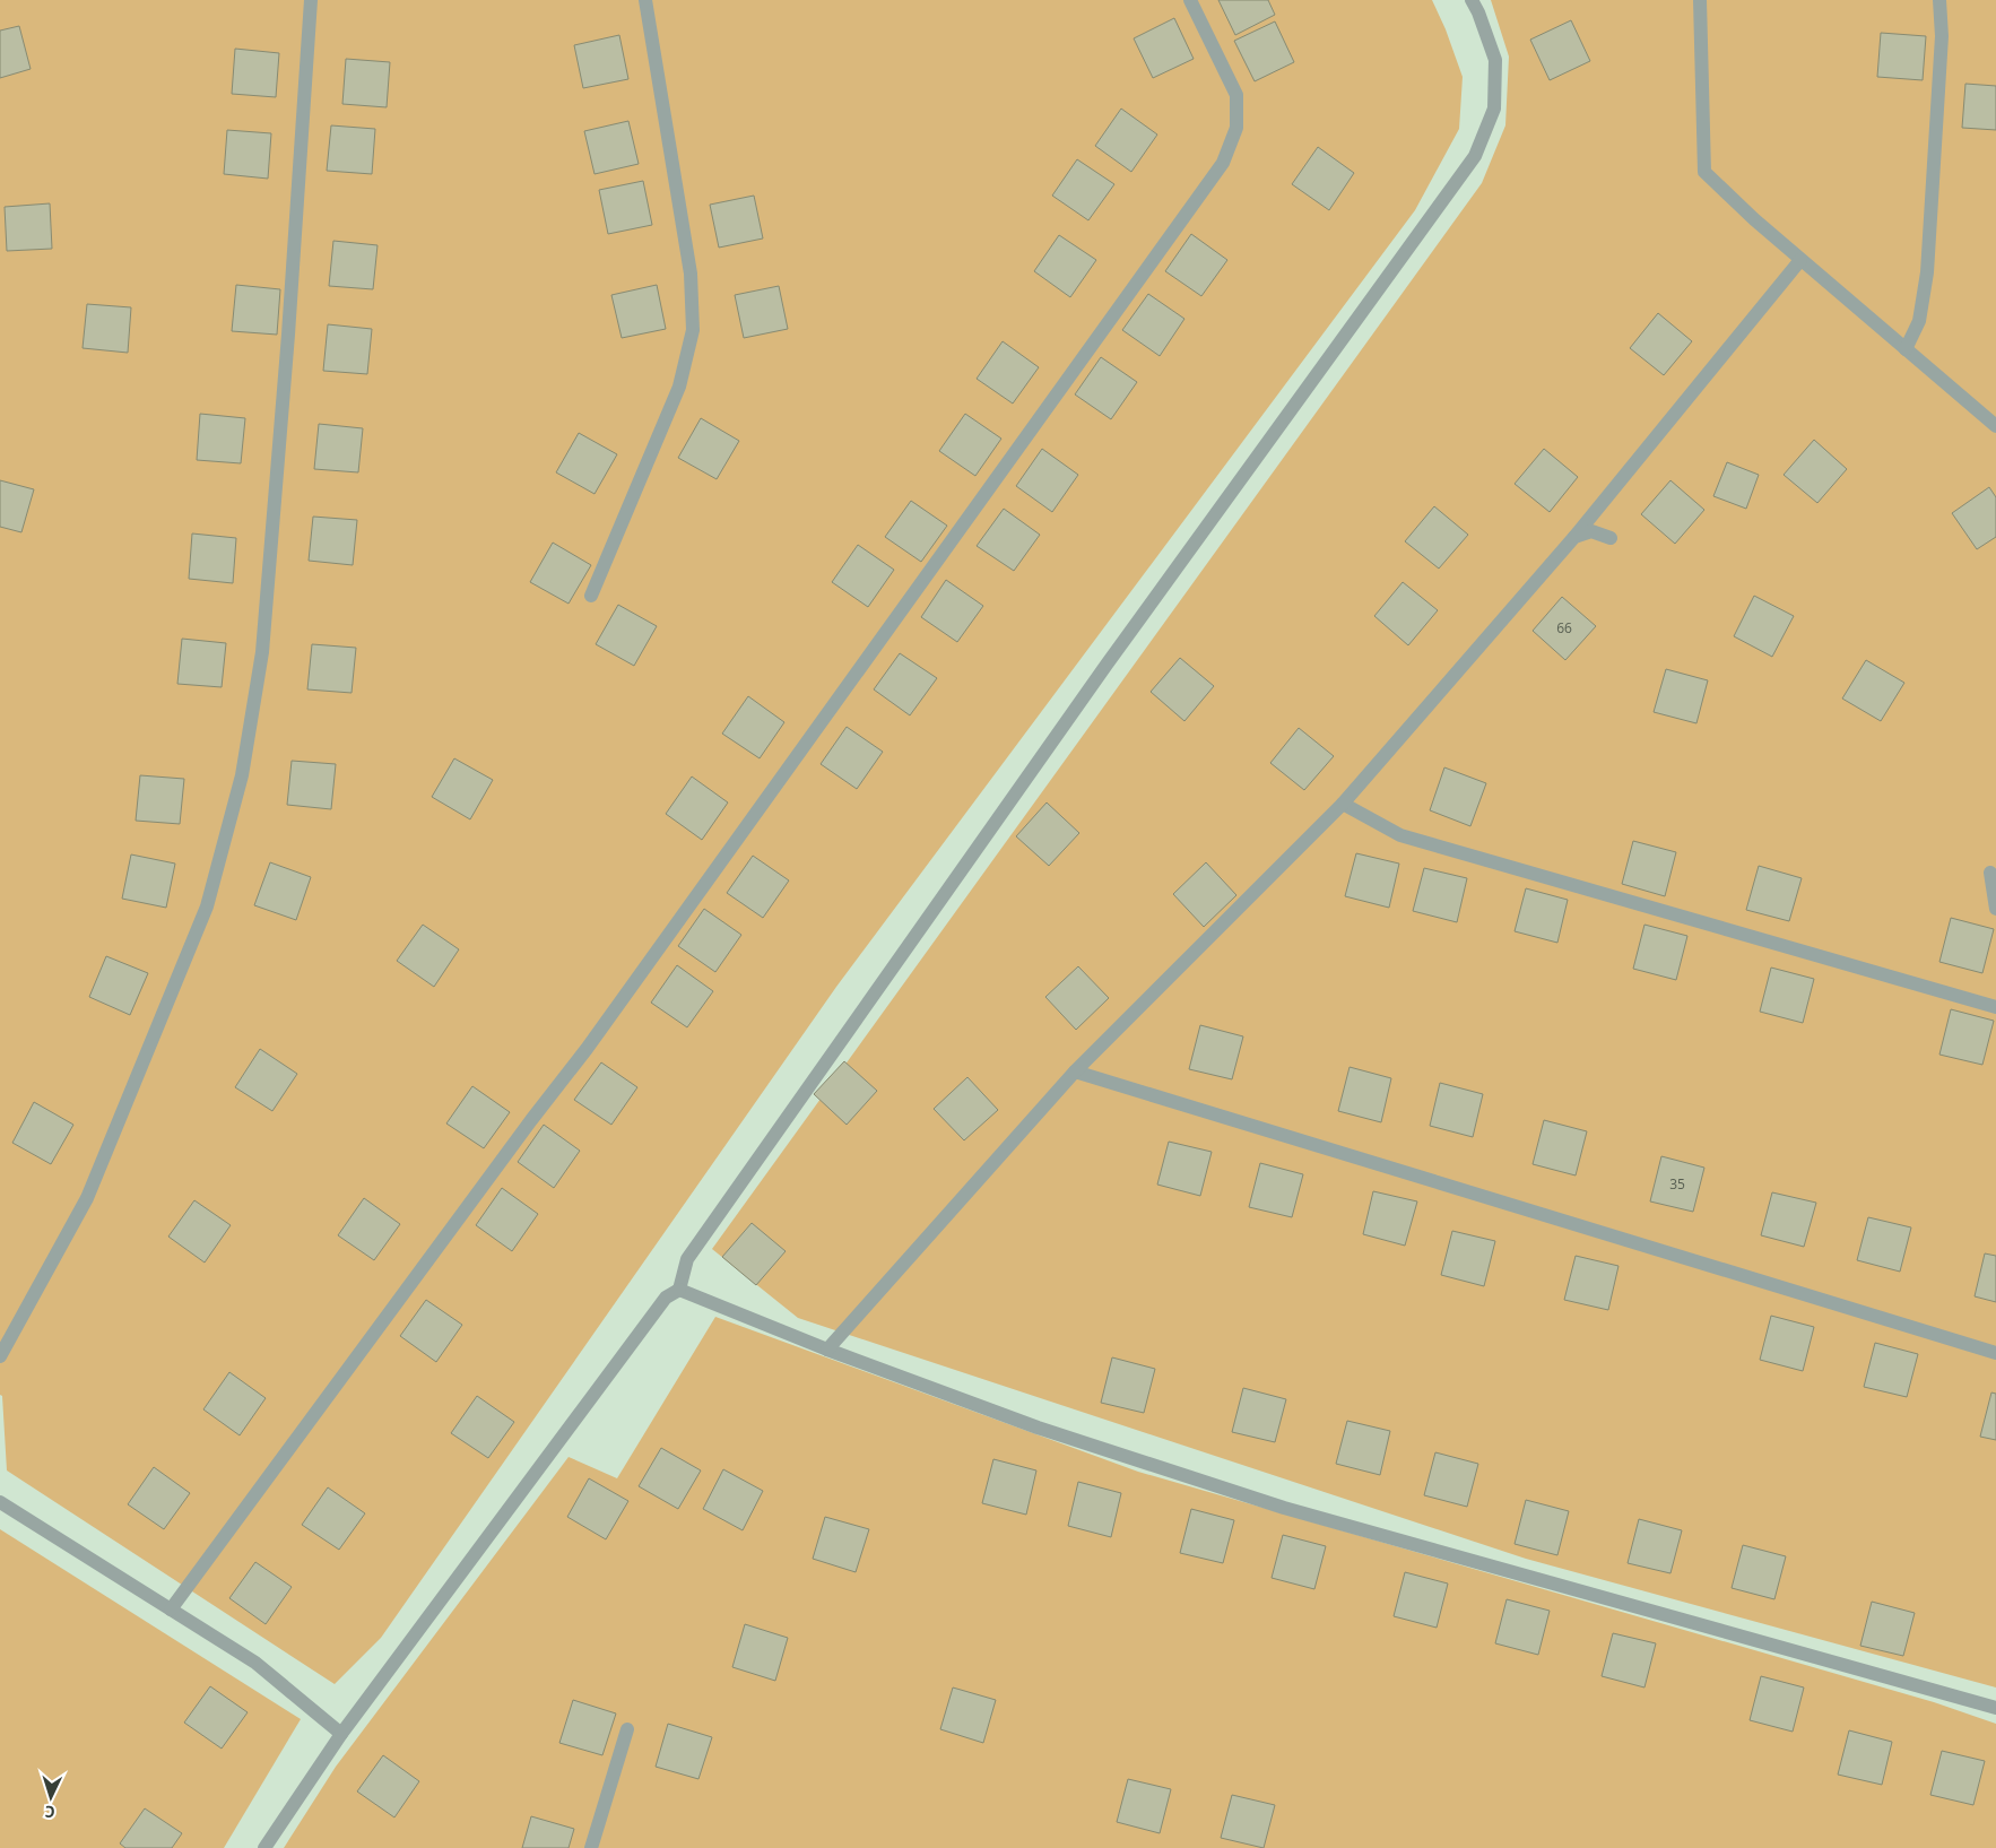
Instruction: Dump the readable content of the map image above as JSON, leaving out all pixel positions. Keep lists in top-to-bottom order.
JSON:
{
  "house_numbers": ["66", "35"],
  "north": "bottom"
}
